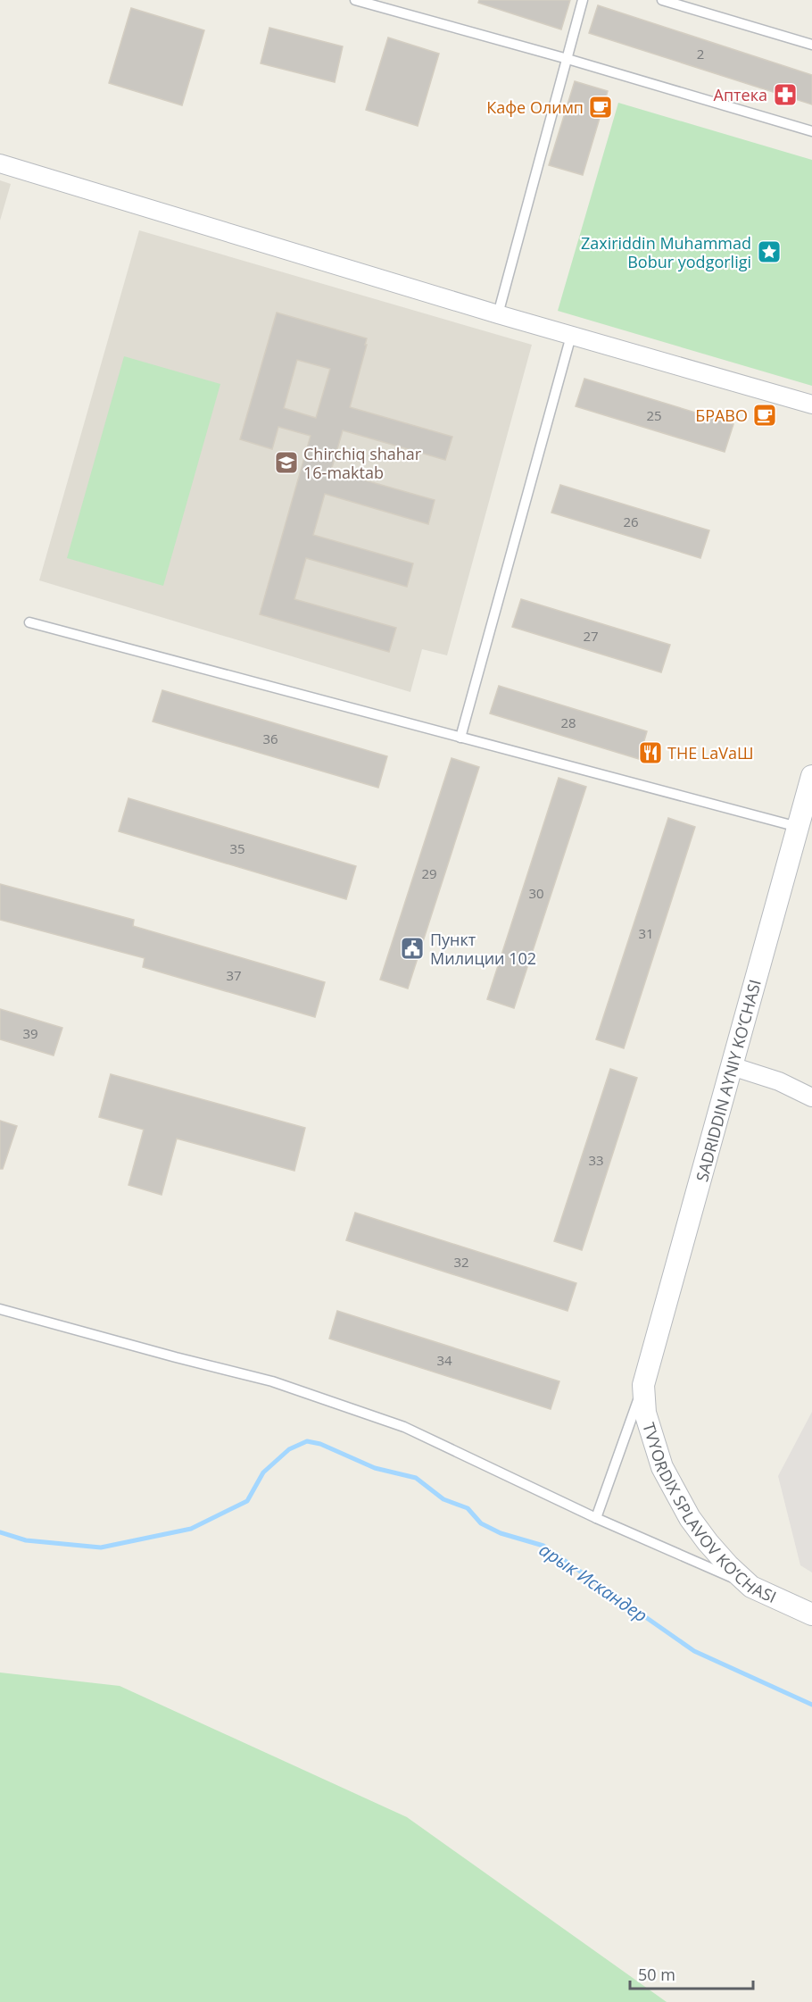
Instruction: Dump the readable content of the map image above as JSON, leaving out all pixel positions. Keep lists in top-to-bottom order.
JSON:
{
  "streets": {
    "street": ["SADRIDDIN AYNIY KO‘CHASI", "TVYORDIX SPLAVOV KO‘CHASI"]
  },
  "crossings": [
    ["SADRIDDIN AYNIY KO‘CHASI", "TVYORDIX SPLAVOV KO‘CHASI"]
  ],
  "water": ["арык Искандер"],
  "places": {
    "pharmacy": ["Аптека"],
    "cafe": ["Кафе Олимп", "БРАВО"],
    "place": ["Zaxiriddin Muhammad Bobur yodgorligi"],
    "school or university": ["Chirchiq shahar 16-maktab"],
    "restaurant": ["THE LaVaШ"],
    "public building": ["Пункт Милиции 102"]
  },
  "house_numbers": [
    "2",
    "25",
    "26",
    "27",
    "28",
    "36",
    "35",
    "29",
    "30",
    "31",
    "37",
    "39",
    "33",
    "32",
    "34"
  ],
  "scale_bar": "50 m"
}
